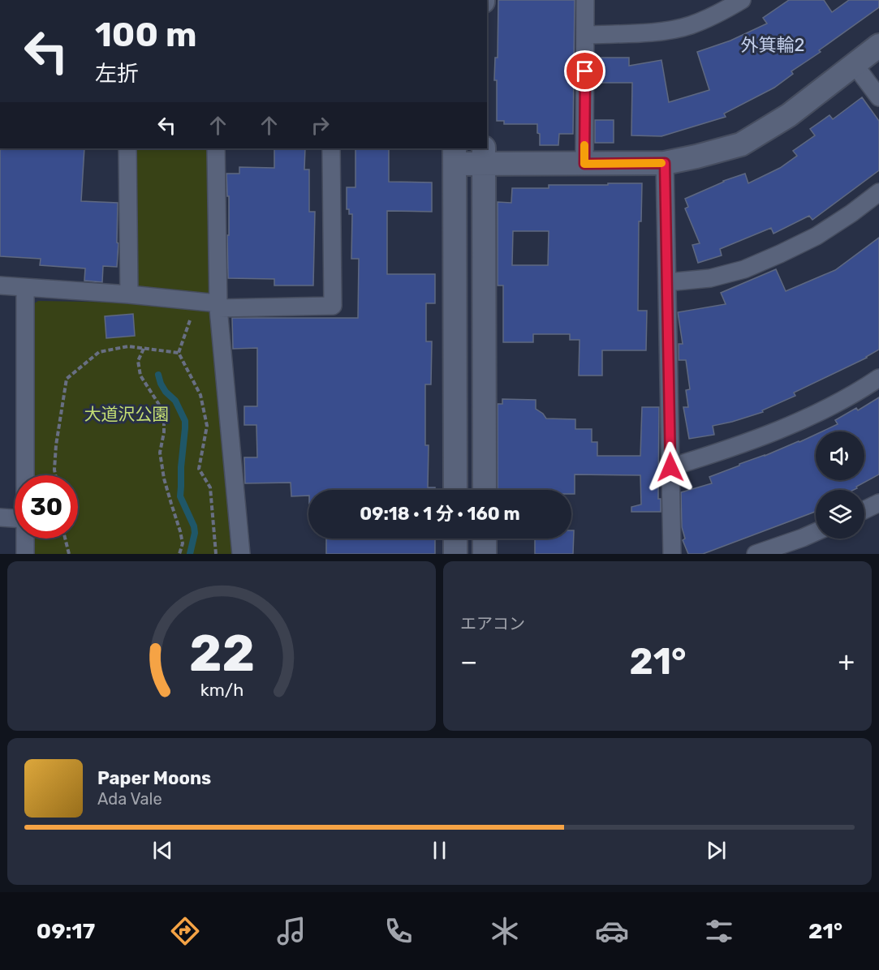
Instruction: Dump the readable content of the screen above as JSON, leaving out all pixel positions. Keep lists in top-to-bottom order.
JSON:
{
  "districts": ["外箕輪2"],
  "parks": ["大道沢公園"],
  "page": {
    "turn": ["100 m", "左折"],
    "limit": "30",
    "trip": "09:18 · 1 分 · 160 m",
    "tile": "エアコン",
    "heat": ["−", "21°", "+"],
    "song": ["Paper Moons", "Ada Vale"],
    "tabs": ["09:17", "21°"],
    "gauge": ["22", "km/h"]
  }
}
